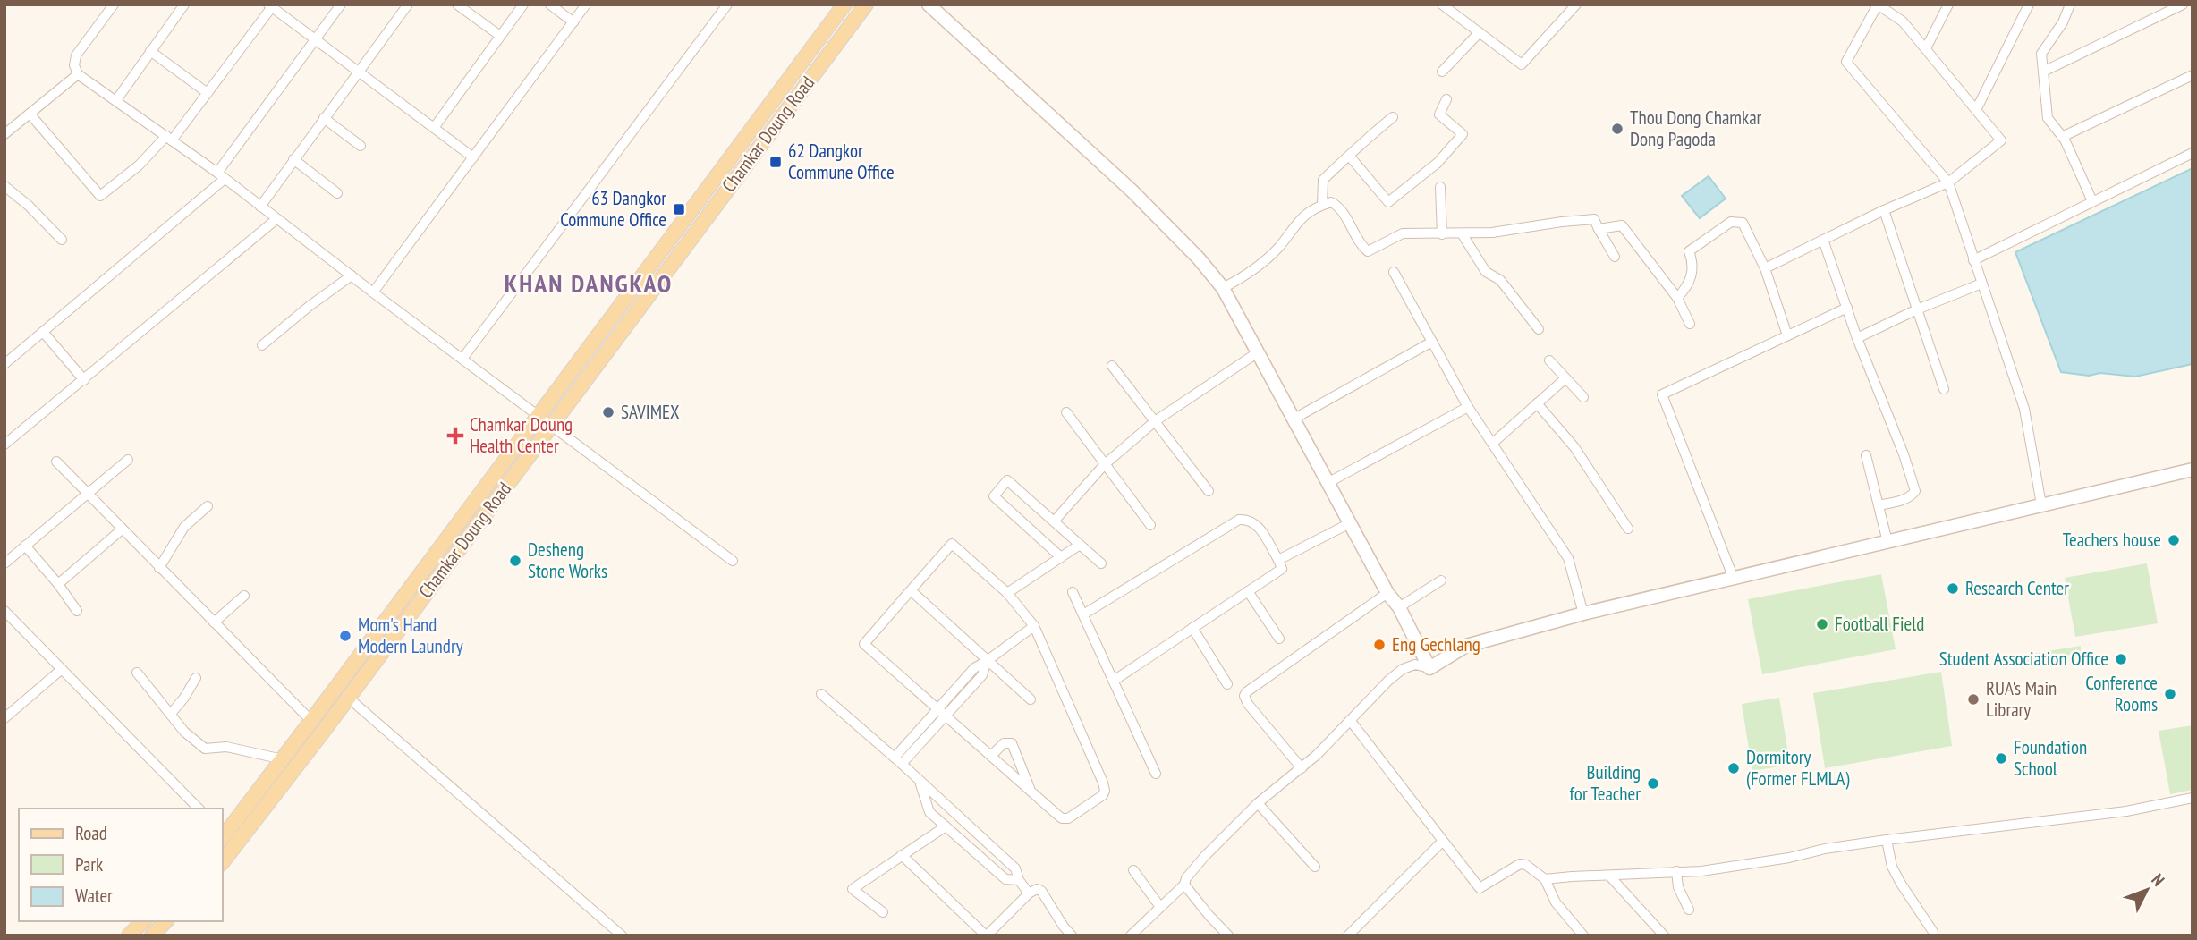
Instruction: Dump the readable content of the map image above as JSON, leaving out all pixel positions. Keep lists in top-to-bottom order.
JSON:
{
  "streets": {
    "main road": ["Chamkar Doung Road"]
  },
  "districts": ["KHAN DANGKAO"],
  "places": {
    "other": [
      "Thou Dong Chamkar Dong Pagoda",
      "SAVIMEX",
      "Teachers house",
      "Desheng Stone Works",
      "Research Center",
      "Football Field",
      "Mom's Hand Modern Laundry",
      "Eng Gechlang",
      "Student Association Office",
      "Conference Rooms",
      "RUA's Main Library",
      "Foundation School",
      "Dormitory (Former FLMLA)",
      "Building for Teacher"
    ],
    "transit": ["62 Dangkor Commune Office", "63 Dangkor Commune Office"],
    "health": ["Chamkar Doung Health Center"]
  },
  "legend": ["Road", "Park", "Water"],
  "north": "top right"
}
